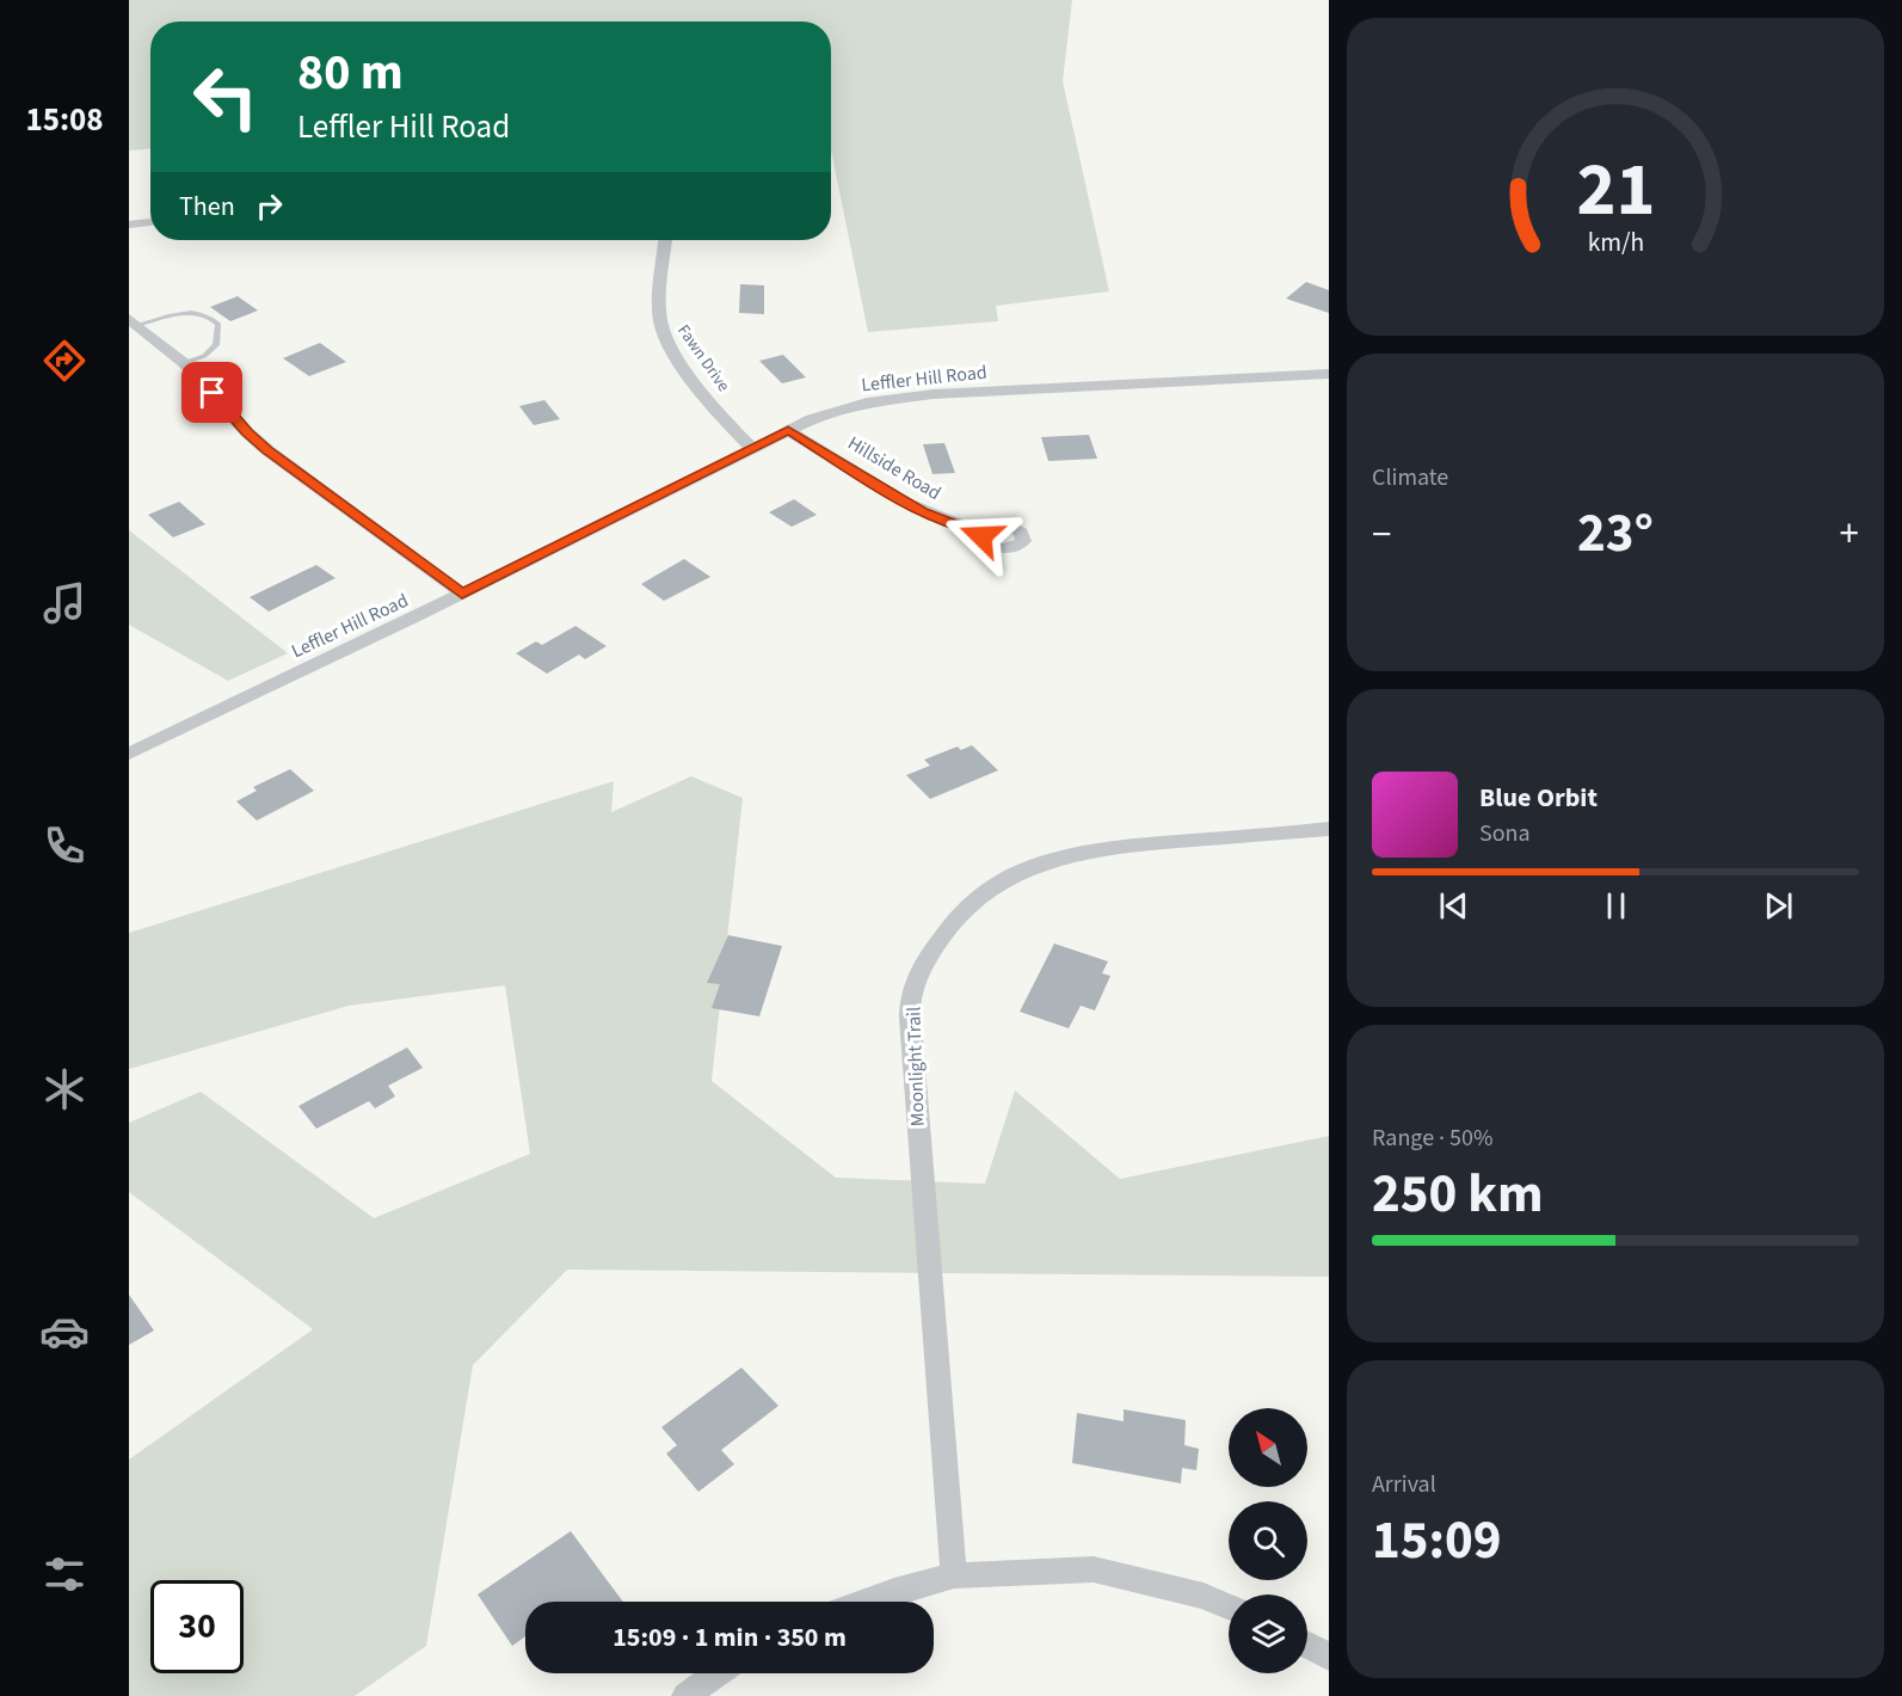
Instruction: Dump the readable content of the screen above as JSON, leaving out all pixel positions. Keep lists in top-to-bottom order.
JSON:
{
  "streets": {
    "street": [
      "Fawn Drive",
      "Leffler Hill Road",
      "Hillside Road",
      "Moonlight Trail"
    ]
  },
  "crossings": [
    ["Fawn Drive", "Leffler Hill Road"],
    ["Leffler Hill Road", "Hillside Road"]
  ],
  "north": "top left",
  "page": {
    "tabs": "15:08",
    "turn": ["80 m", "Leffler Hill Road"],
    "then": "Then",
    "tile": [
      "Climate",
      ["Range · 50%", "250 km"],
      ["Arrival", "15:09"]
    ],
    "heat": ["−", "23°", "+"],
    "song": ["Blue Orbit", "Sona"],
    "limit": "30",
    "trip": "15:09 · 1 min · 350 m",
    "gauge": ["21", "km/h"]
  }
}
